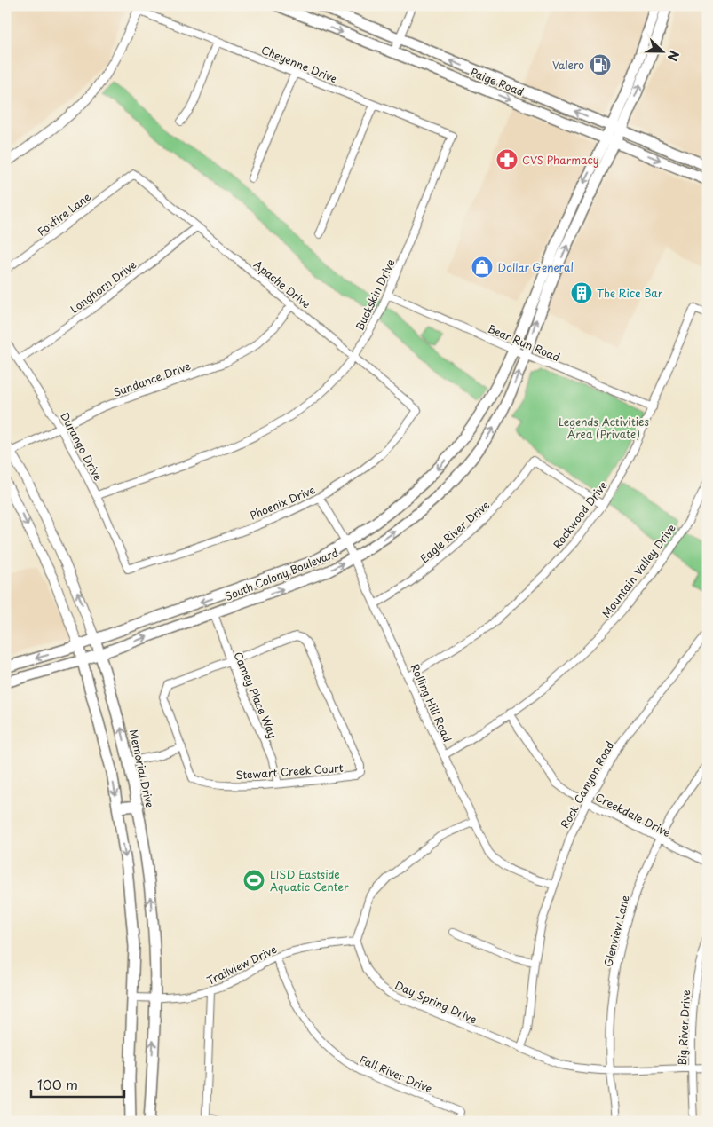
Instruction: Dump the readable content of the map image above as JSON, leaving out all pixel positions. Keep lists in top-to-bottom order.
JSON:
{
  "streets": {
    "main road": ["Paige Road", "South Colony Boulevard", "Memorial Drive"],
    "street": [
      "Cheyenne Drive",
      "Foxfire Lane",
      "Apache Drive",
      "Longhorn Drive",
      "Buckskin Drive",
      "Bear Run Road",
      "Sundance Drive",
      "Durango Drive",
      "Phoenix Drive",
      "Rockwood Drive",
      "Eagle River Drive",
      "Mountain Valley Drive",
      "Camey Place Way",
      "Rolling Hill Road",
      "Stewart Creek Court",
      "Rock Canyon Road",
      "Creekdale Drive",
      "Glenview Lane",
      "Trailview Drive",
      "Day Spring Drive",
      "Big River Drive",
      "Fall River Drive"
    ]
  },
  "crossings": [
    ["Cheyenne Drive", "Buckskin Drive"],
    ["Paige Road", "South Colony Boulevard"],
    ["Foxfire Lane", "Apache Drive"],
    ["Apache Drive", "Longhorn Drive"],
    ["Apache Drive", "Buckskin Drive"],
    ["Apache Drive", "Sundance Drive"],
    ["Apache Drive", "Phoenix Drive"],
    ["Longhorn Drive", "Durango Drive"],
    ["Buckskin Drive", "Bear Run Road"],
    ["Buckskin Drive", "Durango Drive"],
    ["Bear Run Road", "Rockwood Drive"],
    ["Bear Run Road", "South Colony Boulevard"],
    ["Sundance Drive", "Durango Drive"],
    ["Sundance Drive", "Memorial Drive"],
    ["Durango Drive", "Phoenix Drive"],
    ["Phoenix Drive", "Rolling Hill Road"],
    ["Rockwood Drive", "Eagle River Drive"],
    ["Rockwood Drive", "Rolling Hill Road"],
    ["Eagle River Drive", "Rolling Hill Road"],
    ["Mountain Valley Drive", "Rolling Hill Road"],
    ["Mountain Valley Drive", "Creekdale Drive"],
    ["South Colony Boulevard", "Camey Place Way"],
    ["South Colony Boulevard", "Rolling Hill Road"],
    ["South Colony Boulevard", "Memorial Drive"],
    ["Camey Place Way", "Stewart Creek Court"],
    ["Rolling Hill Road", "Rock Canyon Road"],
    ["Memorial Drive", "Trailview Drive"],
    ["Rock Canyon Road", "Creekdale Drive"],
    ["Rock Canyon Road", "Day Spring Drive"],
    ["Creekdale Drive", "Glenview Lane"],
    ["Glenview Lane", "Day Spring Drive"],
    ["Trailview Drive", "Day Spring Drive"],
    ["Trailview Drive", "Fall River Drive"],
    ["Day Spring Drive", "Big River Drive"]
  ],
  "parks": ["Legends Activities Area (Private)"],
  "places": {
    "fuel station": ["Valero"],
    "pharmacy": ["CVS Pharmacy"],
    "shop": ["Dollar General"],
    "building": ["The Rice Bar"],
    "sports": ["LISD Eastside Aquatic Center"]
  },
  "scale_bar": "100 m",
  "north": "right"
}
